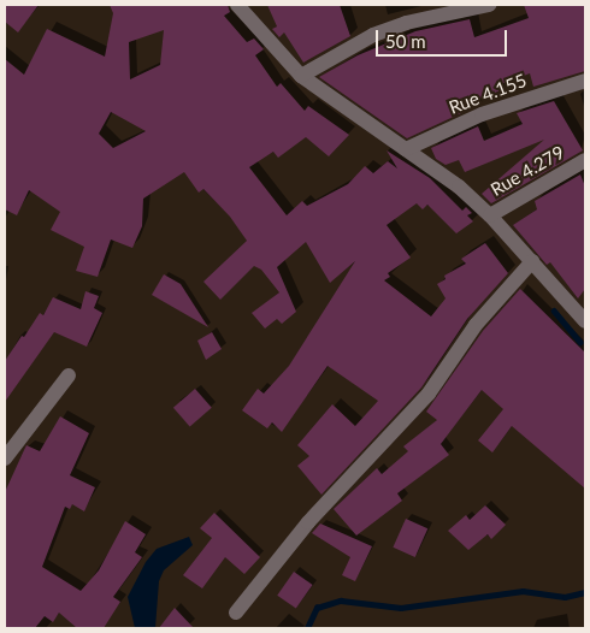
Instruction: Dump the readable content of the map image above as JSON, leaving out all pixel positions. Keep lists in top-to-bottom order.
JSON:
{
  "streets": {
    "street": ["Rue 4.155", "Rue 4.279"]
  },
  "scale_bar": "50 m"
}
